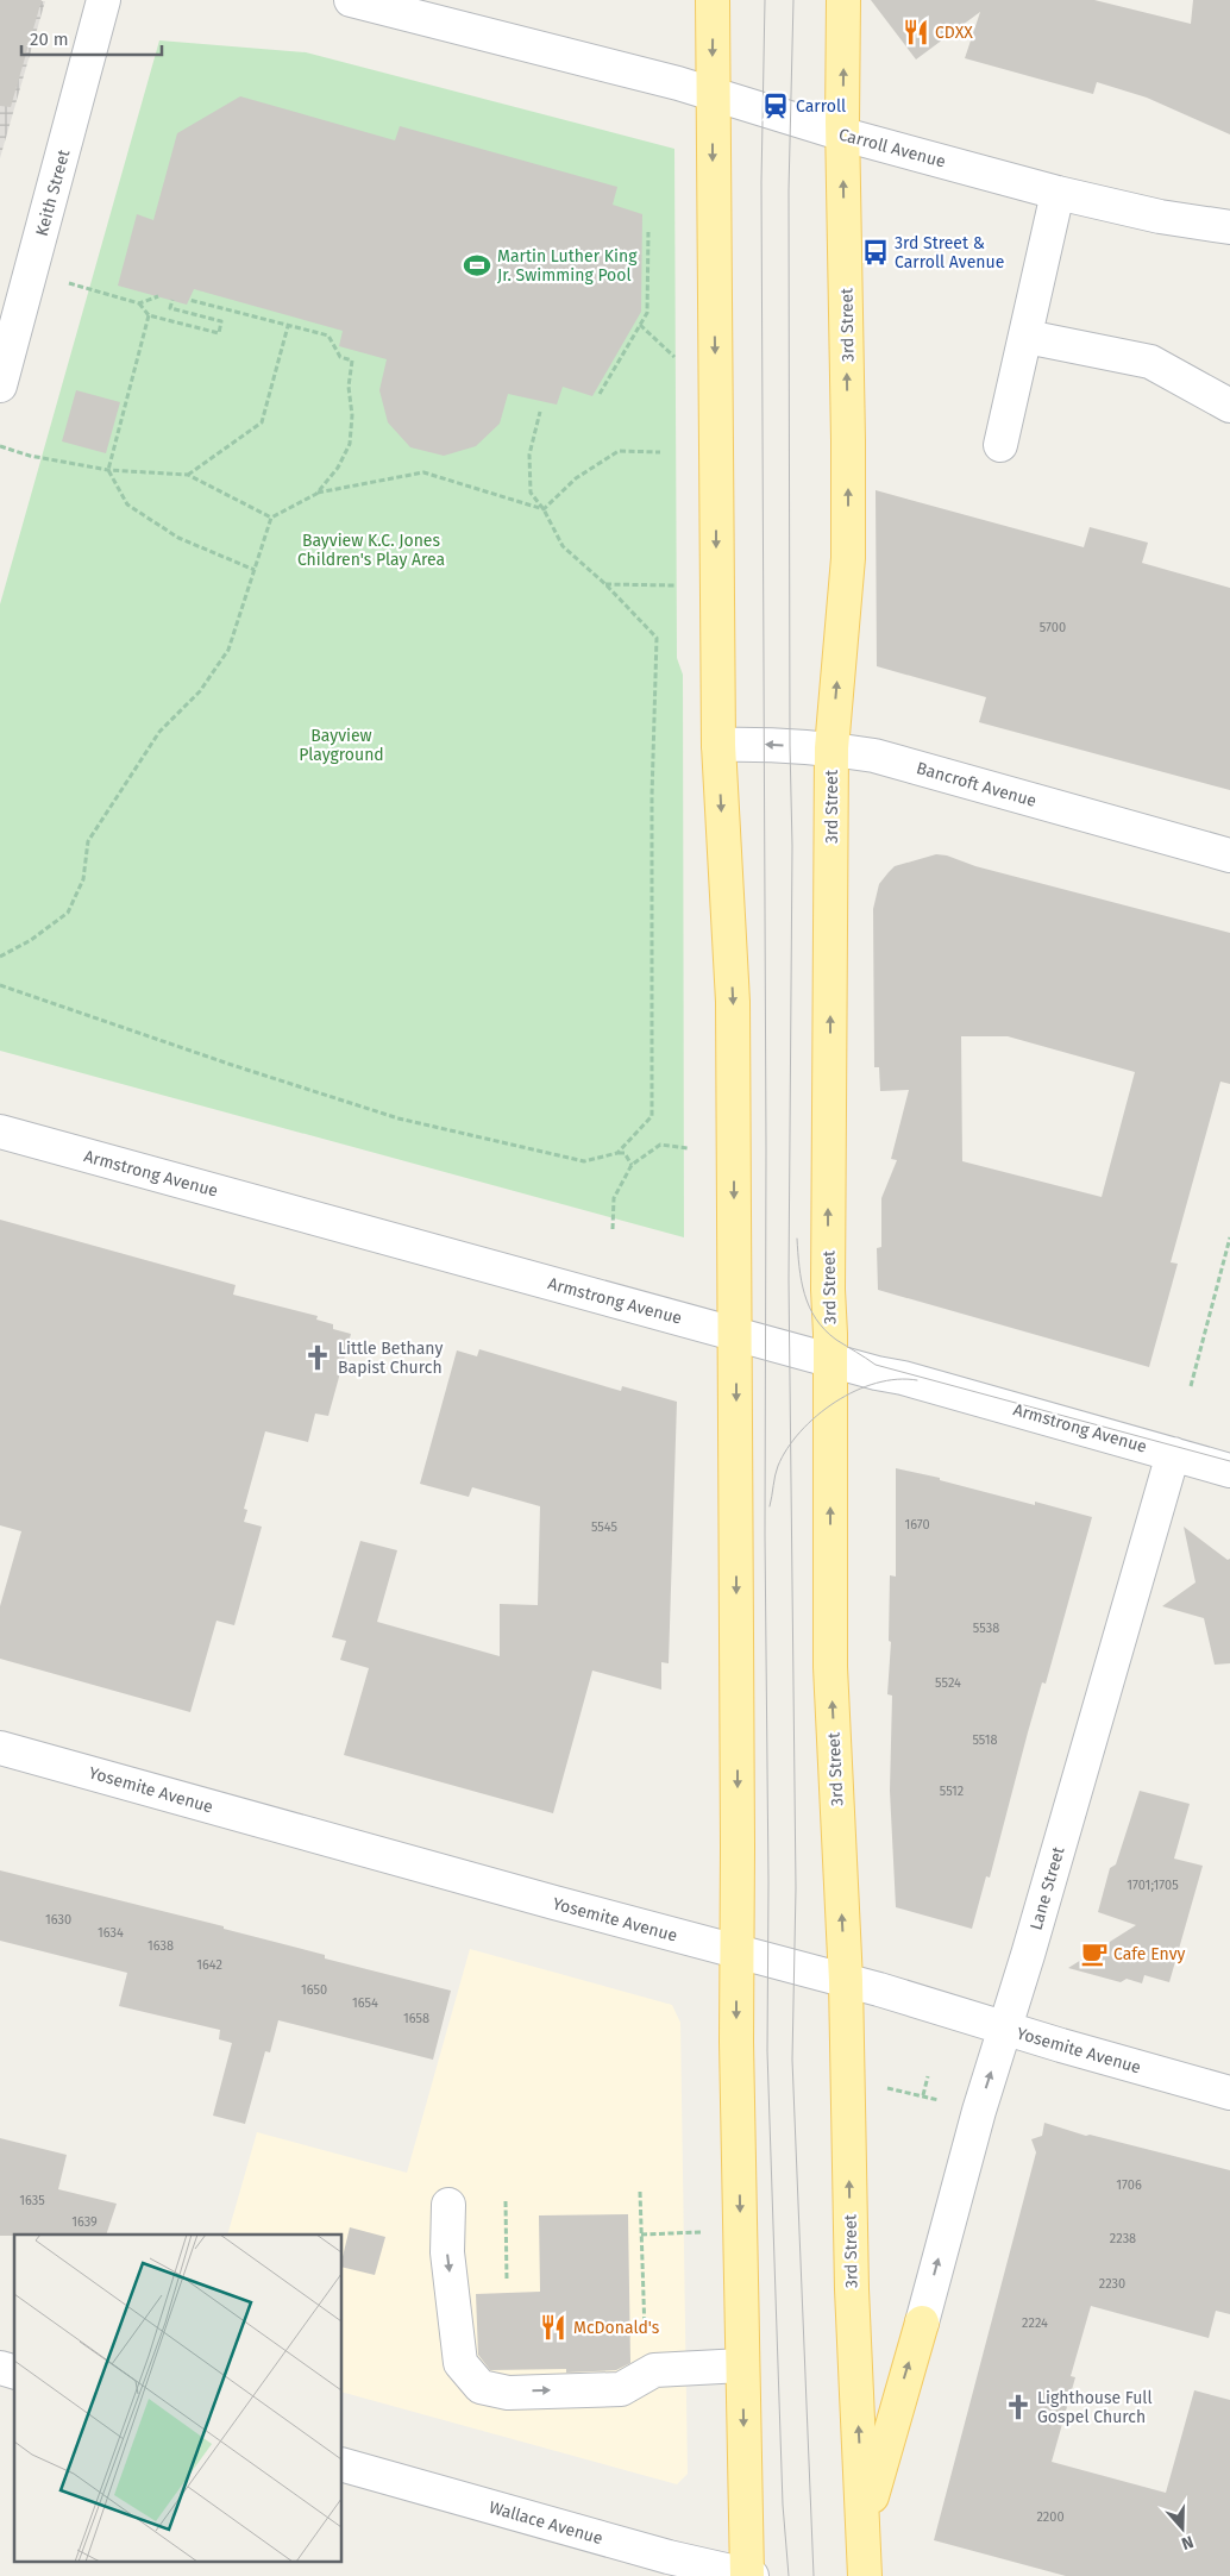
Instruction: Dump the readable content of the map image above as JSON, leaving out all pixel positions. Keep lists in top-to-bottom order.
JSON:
{
  "streets": {
    "main road": ["3rd Street"],
    "street": [
      "Carroll Avenue",
      "Keith Street",
      "Bancroft Avenue",
      "Armstrong Avenue",
      "Yosemite Avenue",
      "Lane Street",
      "Wallace Avenue"
    ]
  },
  "crossings": [
    ["Carroll Avenue", "3rd Street"],
    ["3rd Street", "Bancroft Avenue"],
    ["3rd Street", "Armstrong Avenue"],
    ["3rd Street", "Yosemite Avenue"],
    ["Armstrong Avenue", "Lane Street"],
    ["Yosemite Avenue", "Lane Street"]
  ],
  "parks": ["Bayview K.C. Jones Children's Play Area", "Bayview Playground"],
  "places": {
    "restaurant": ["CDXX", "McDonald's"],
    "station": ["Carroll"],
    "bus stop": ["3rd Street & Carroll Avenue"],
    "sports": ["Martin Luther King Jr. Swimming Pool"],
    "church": ["Little Bethany Bapist Church", "Lighthouse Full Gospel Church"],
    "cafe": ["Cafe Envy"]
  },
  "house_numbers": [
    "5700",
    "1670",
    "5545",
    "5538",
    "5524",
    "5518",
    "5512",
    "1701;1705",
    "1630",
    "1634",
    "1638",
    "1642",
    "1650",
    "1654",
    "1658",
    "1706",
    "1635",
    "1639",
    "2238",
    "2230",
    "2224",
    "2200"
  ],
  "scale_bar": "20 m",
  "north": "bottom"
}
